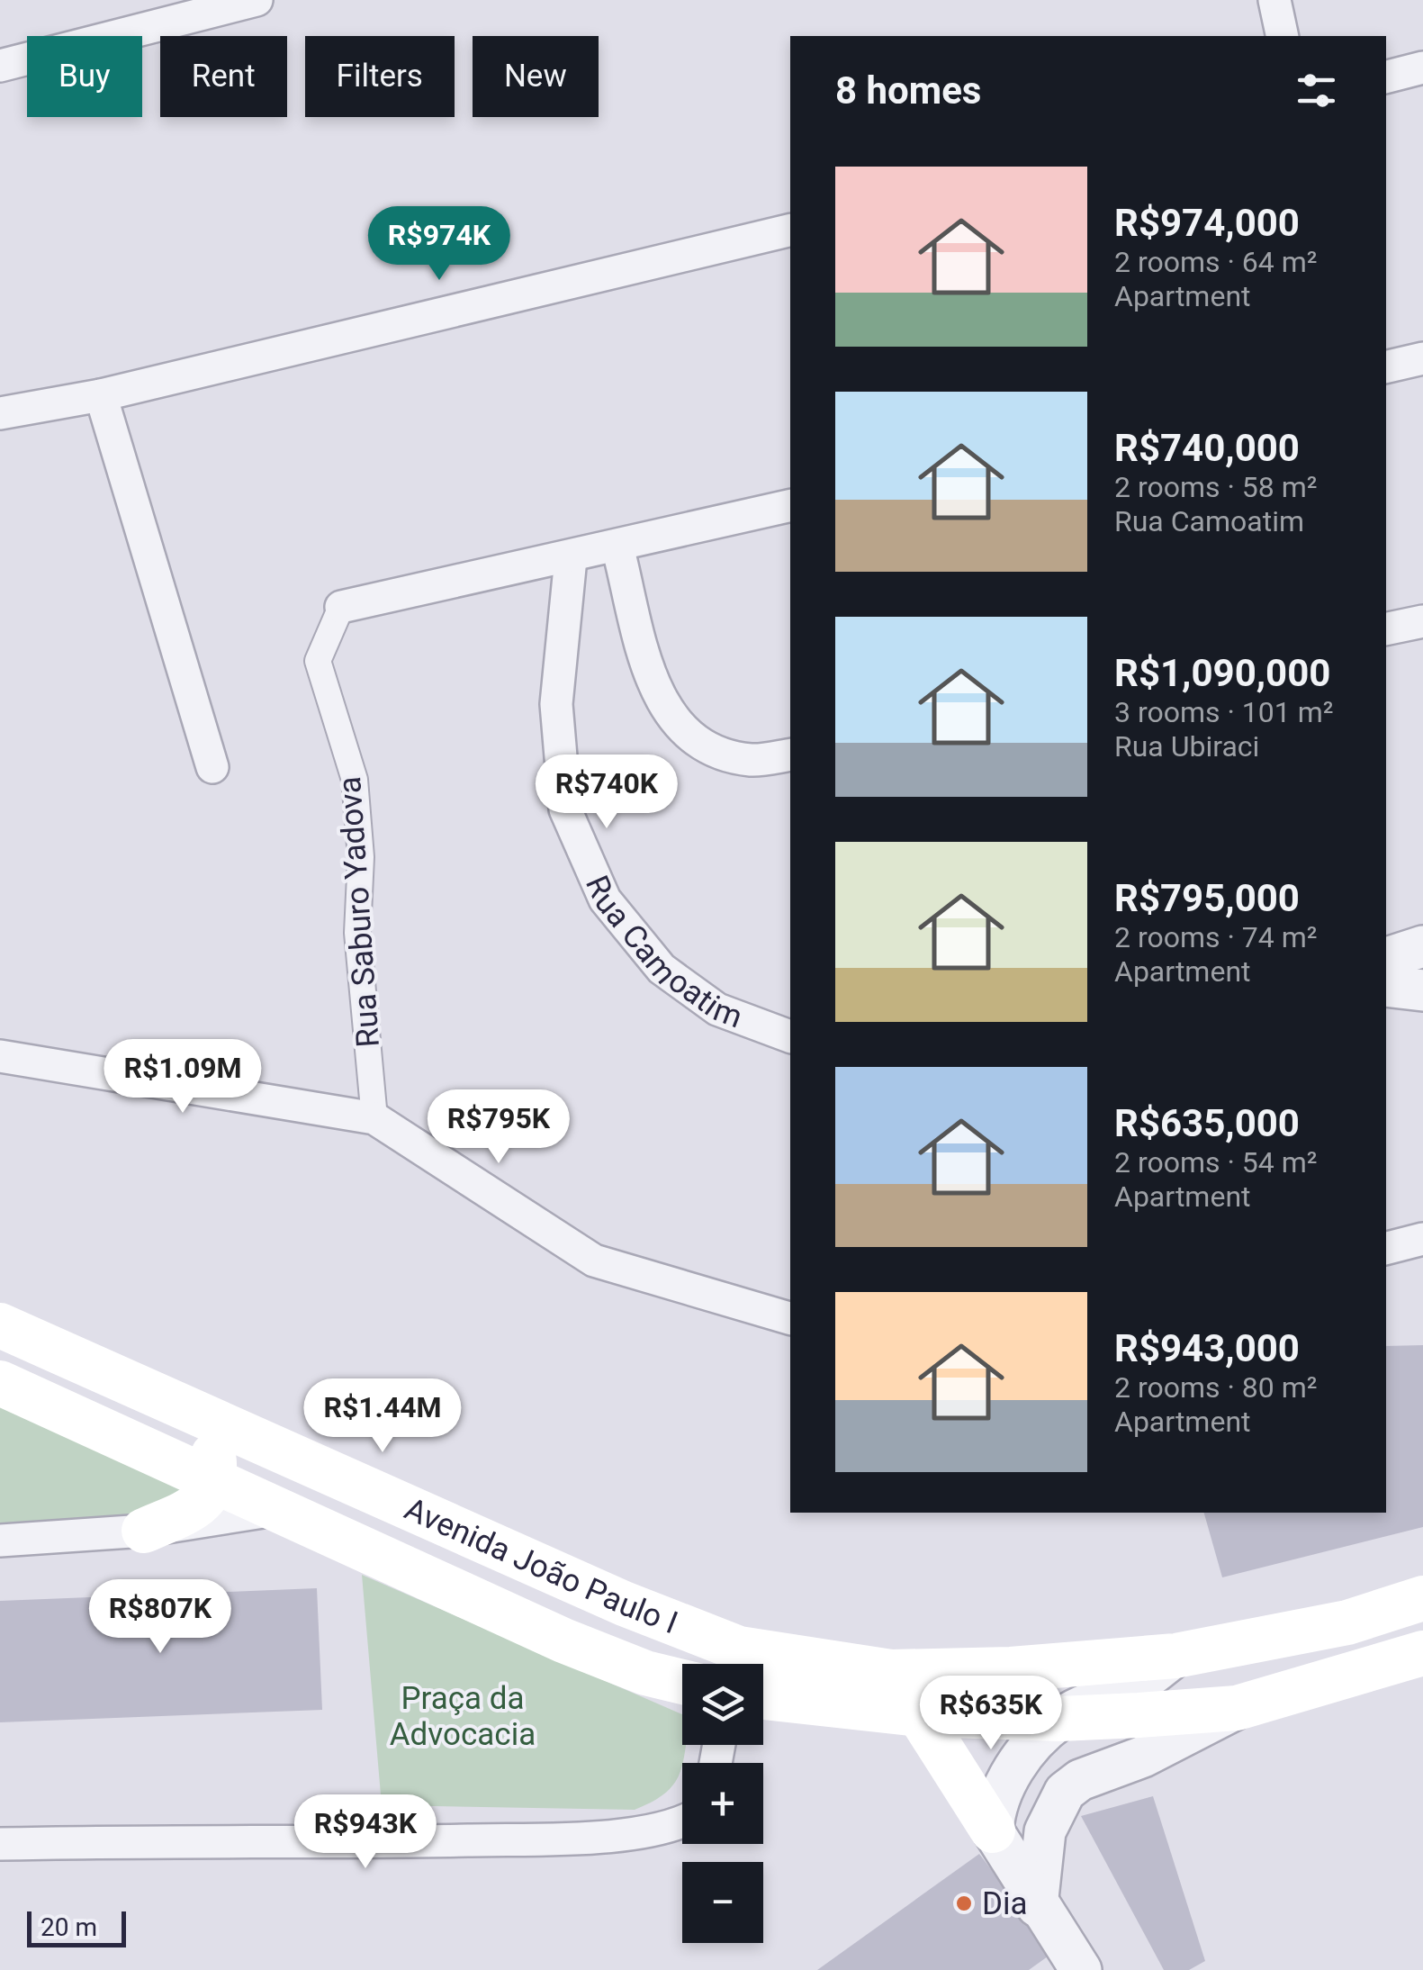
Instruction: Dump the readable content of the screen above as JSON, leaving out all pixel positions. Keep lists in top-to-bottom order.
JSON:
{
  "streets": {
    "main road": ["Avenida João Paulo I"],
    "street": ["Rua Saburo Yadova", "Rua Camoatim"]
  },
  "parks": ["Praça da Advocacia"],
  "places": ["Dia"],
  "scale_bar": "20 m",
  "page": {
    "chip": [
      "Buy",
      "Rent",
      "Filters",
      "New"
    ],
    "heading": "8 homes",
    "list": [
      {
        "name": "R$974,000",
        "note": "2 rooms · 64 m² · Apartment"
      },
      {
        "name": "R$740,000",
        "note": "2 rooms · 58 m² · Rua Camoatim"
      },
      {
        "name": "R$1,090,000",
        "note": "3 rooms · 101 m² · Rua Ubiraci"
      },
      {
        "name": "R$795,000",
        "note": "2 rooms · 74 m² · Apartment"
      },
      {
        "name": "R$635,000",
        "note": "2 rooms · 54 m² · Apartment"
      },
      {
        "name": "R$943,000",
        "note": "2 rooms · 80 m² · Apartment"
      }
    ],
    "price": [
      "R$974K",
      "R$740K",
      "R$1.09M",
      "R$795K",
      "R$1.44M",
      "R$807K",
      "R$635K",
      "R$943K"
    ],
    "map_buttons": ["+", "−"],
    "scale": "20 m"
  }
}
